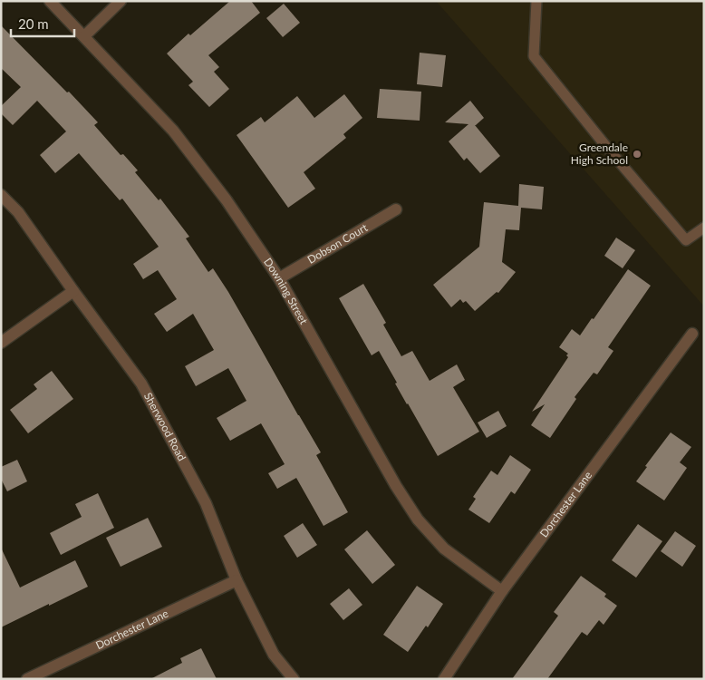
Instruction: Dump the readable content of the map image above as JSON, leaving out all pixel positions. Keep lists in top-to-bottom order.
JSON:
{
  "streets": {
    "street": [
      "Dobson Court",
      "Downing Street",
      "Sherwood Road",
      "Dorchester Lane"
    ]
  },
  "crossings": [
    ["Dobson Court", "Downing Street"],
    ["Downing Street", "Dorchester Lane"],
    ["Sherwood Road", "Dorchester Lane"]
  ],
  "places": ["Greendale High School"],
  "scale_bar": "20 m"
}
